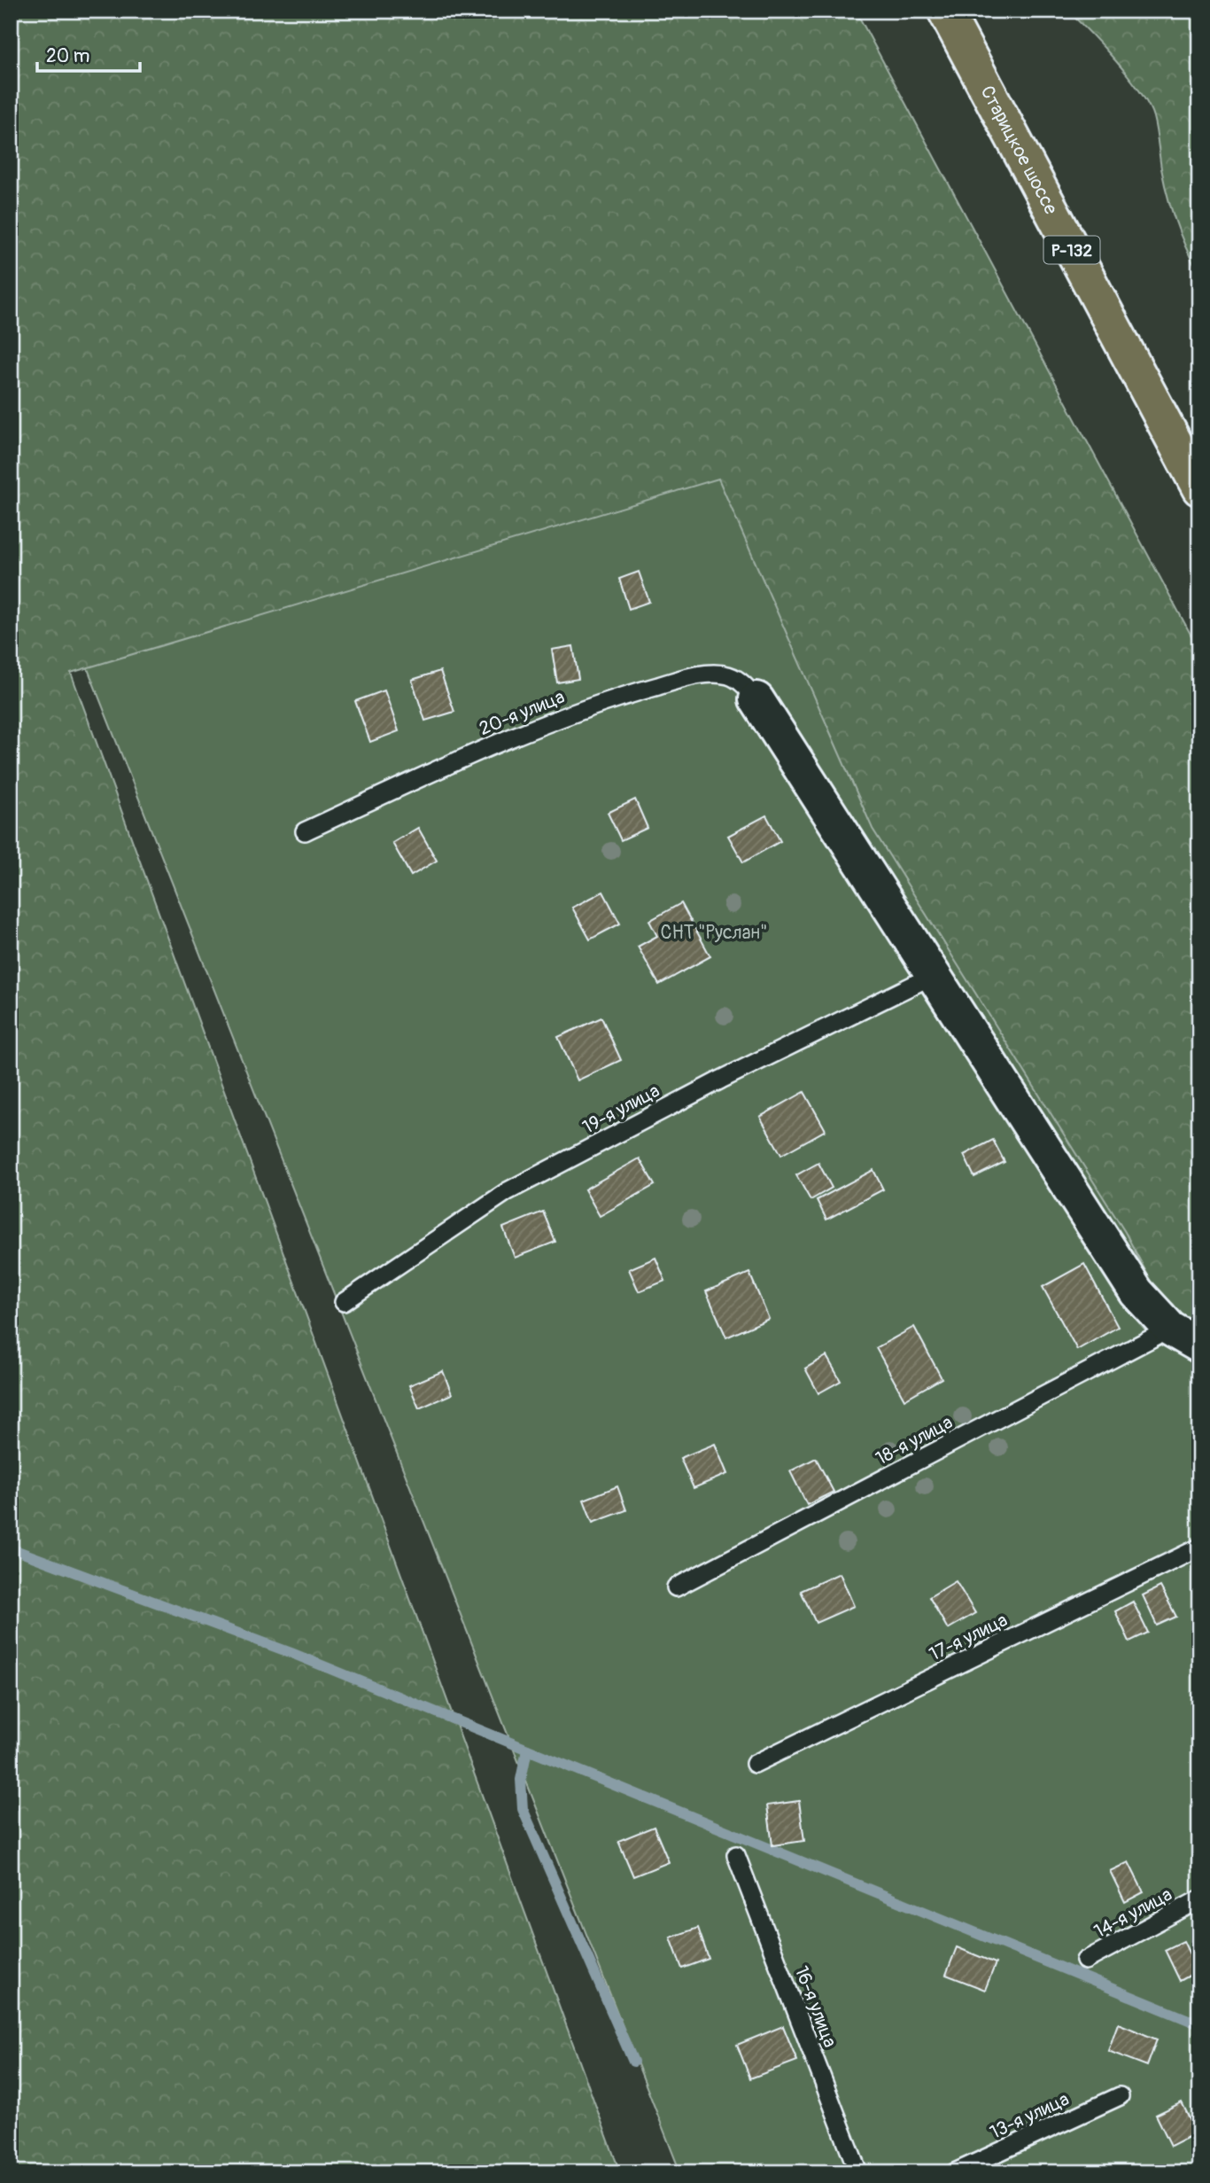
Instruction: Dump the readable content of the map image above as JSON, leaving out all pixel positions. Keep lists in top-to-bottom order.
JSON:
{
  "streets": {
    "main road": ["Старицкое шоссе", "Р-132"],
    "lane": [
      "20-я улица",
      "19-я улица",
      "18-я улица",
      "17-я улица",
      "14-я улица",
      "16-я улица",
      "13-я улица"
    ]
  },
  "parks": ["СНТ \"Руслан\""],
  "scale_bar": "20 m"
}
